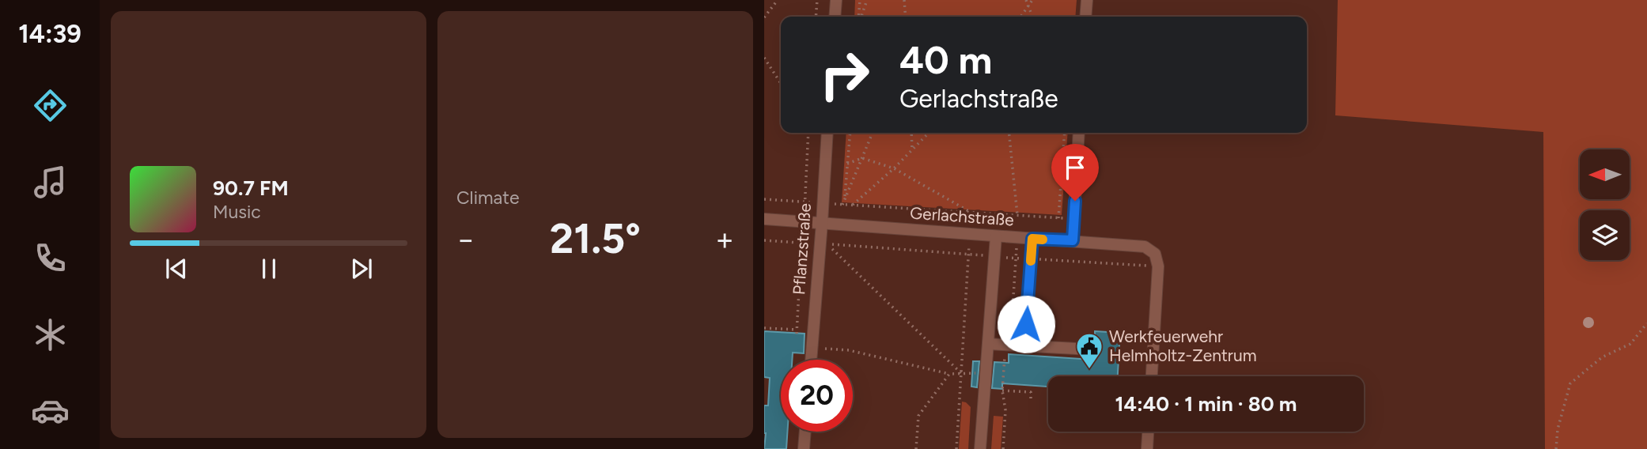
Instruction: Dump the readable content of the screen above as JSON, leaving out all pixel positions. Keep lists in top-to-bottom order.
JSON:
{
  "streets": {
    "street": ["Gerlachstraße", "Pflanzstraße"]
  },
  "crossings": [
    ["Gerlachstraße", "Pflanzstraße"]
  ],
  "places": {
    "public building": ["Werkfeuerwehr Helmholtz-Zentrum"]
  },
  "north": "left",
  "page": {
    "tabs": "14:39",
    "tile": "Climate",
    "turn": ["40 m", "Gerlachstraße"],
    "song": ["90.7 FM", "Music"],
    "heat": ["−", "21.5°", "+"],
    "limit": "20",
    "trip": "14:40 · 1 min · 80 m"
  }
}
